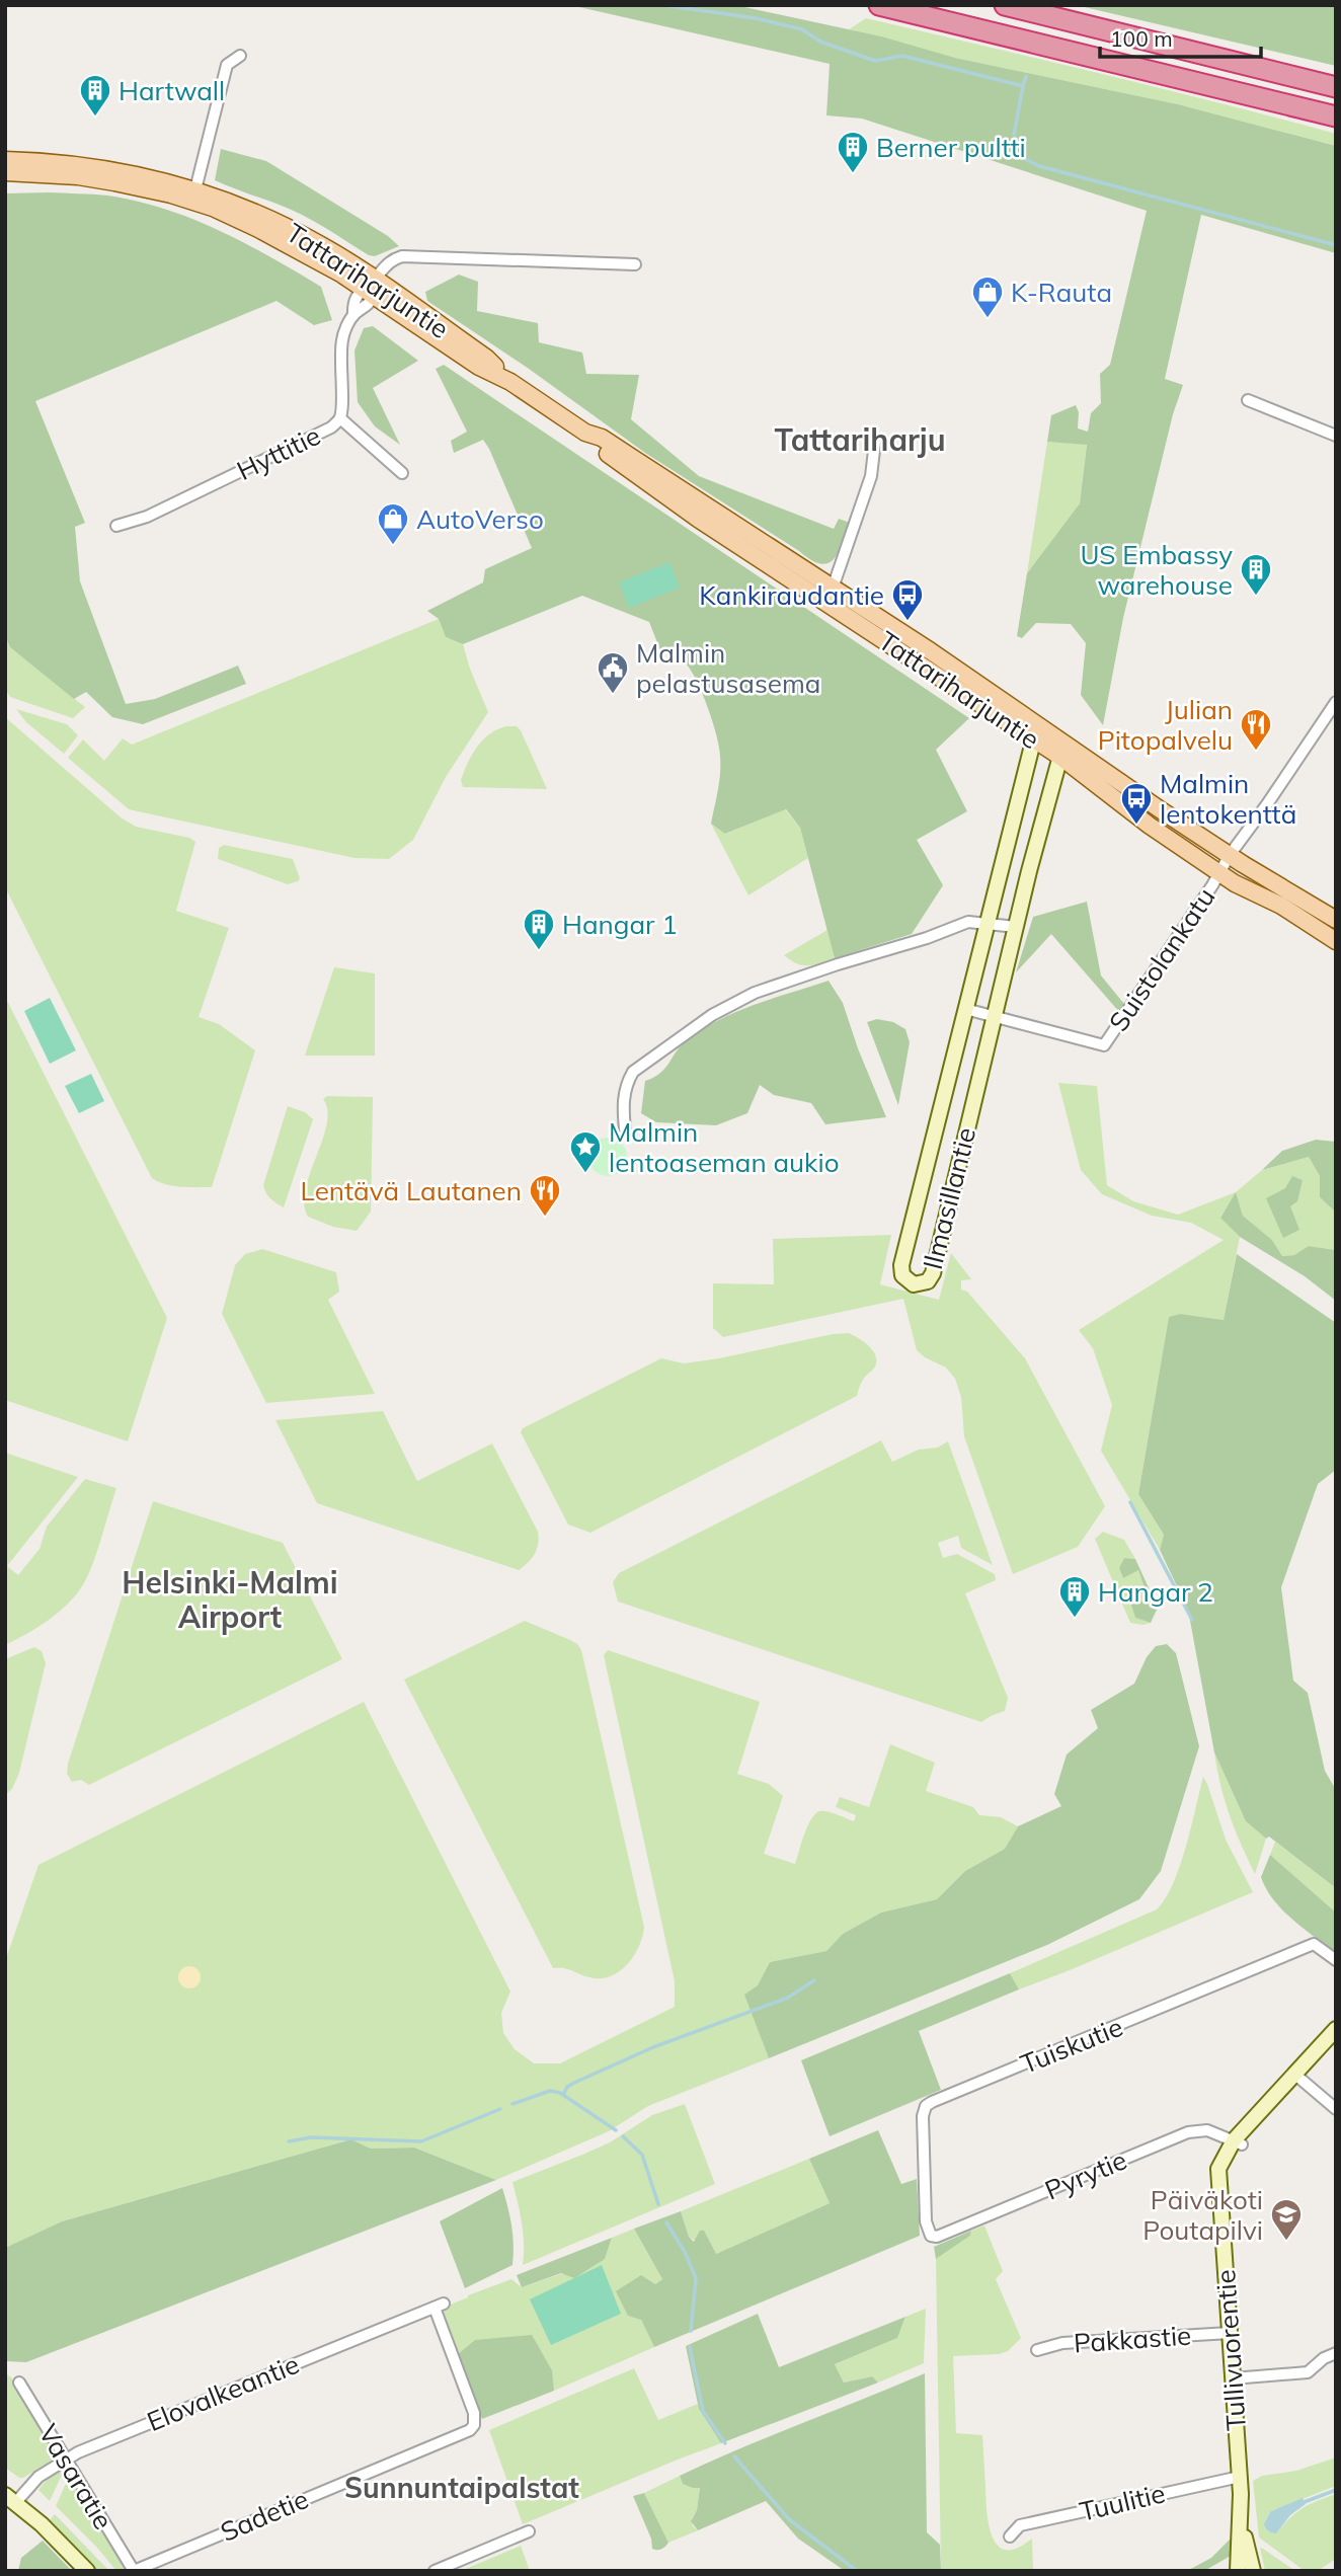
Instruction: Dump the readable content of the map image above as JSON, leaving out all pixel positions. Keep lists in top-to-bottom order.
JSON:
{
  "streets": {
    "main road": ["Tattariharjuntie", "Ilmasillantie", "Tullivuorentie"],
    "street": [
      "Hyttitie",
      "Suistolankatu",
      "Tuiskutie",
      "Pyrytie",
      "Pakkastie",
      "Elovalkeantie",
      "Vasaratie",
      "Tuulitie",
      "Sadetie"
    ]
  },
  "crossings": [
    ["Tattariharjuntie", "Hyttitie"],
    ["Tattariharjuntie", "Suistolankatu"],
    ["Tattariharjuntie", "Ilmasillantie"],
    ["Suistolankatu", "Ilmasillantie"],
    ["Tuiskutie", "Pyrytie"],
    ["Pyrytie", "Tullivuorentie"],
    ["Pakkastie", "Tullivuorentie"],
    ["Tullivuorentie", "Tuulitie"],
    ["Elovalkeantie", "Vasaratie"],
    ["Elovalkeantie", "Sadetie"],
    ["Vasaratie", "Sadetie"]
  ],
  "districts": ["Tattariharju", "Helsinki-Malmi Airport", "Sunnuntaipalstat"],
  "places": {
    "building": [
      "Hartwall",
      "Berner pultti",
      "US Embassy warehouse",
      "Hangar 1",
      "Hangar 2"
    ],
    "shop": ["K-Rauta", "AutoVerso"],
    "bus stop": ["Kankiraudantie", "Malmin lentokenttä"],
    "public building": ["Malmin pelastusasema"],
    "restaurant": ["Julian Pitopalvelu", "Lentävä Lautanen"],
    "place": ["Malmin lentoaseman aukio"],
    "school or university": ["Päiväkoti Poutapilvi"]
  },
  "scale_bar": "100 m"
}
